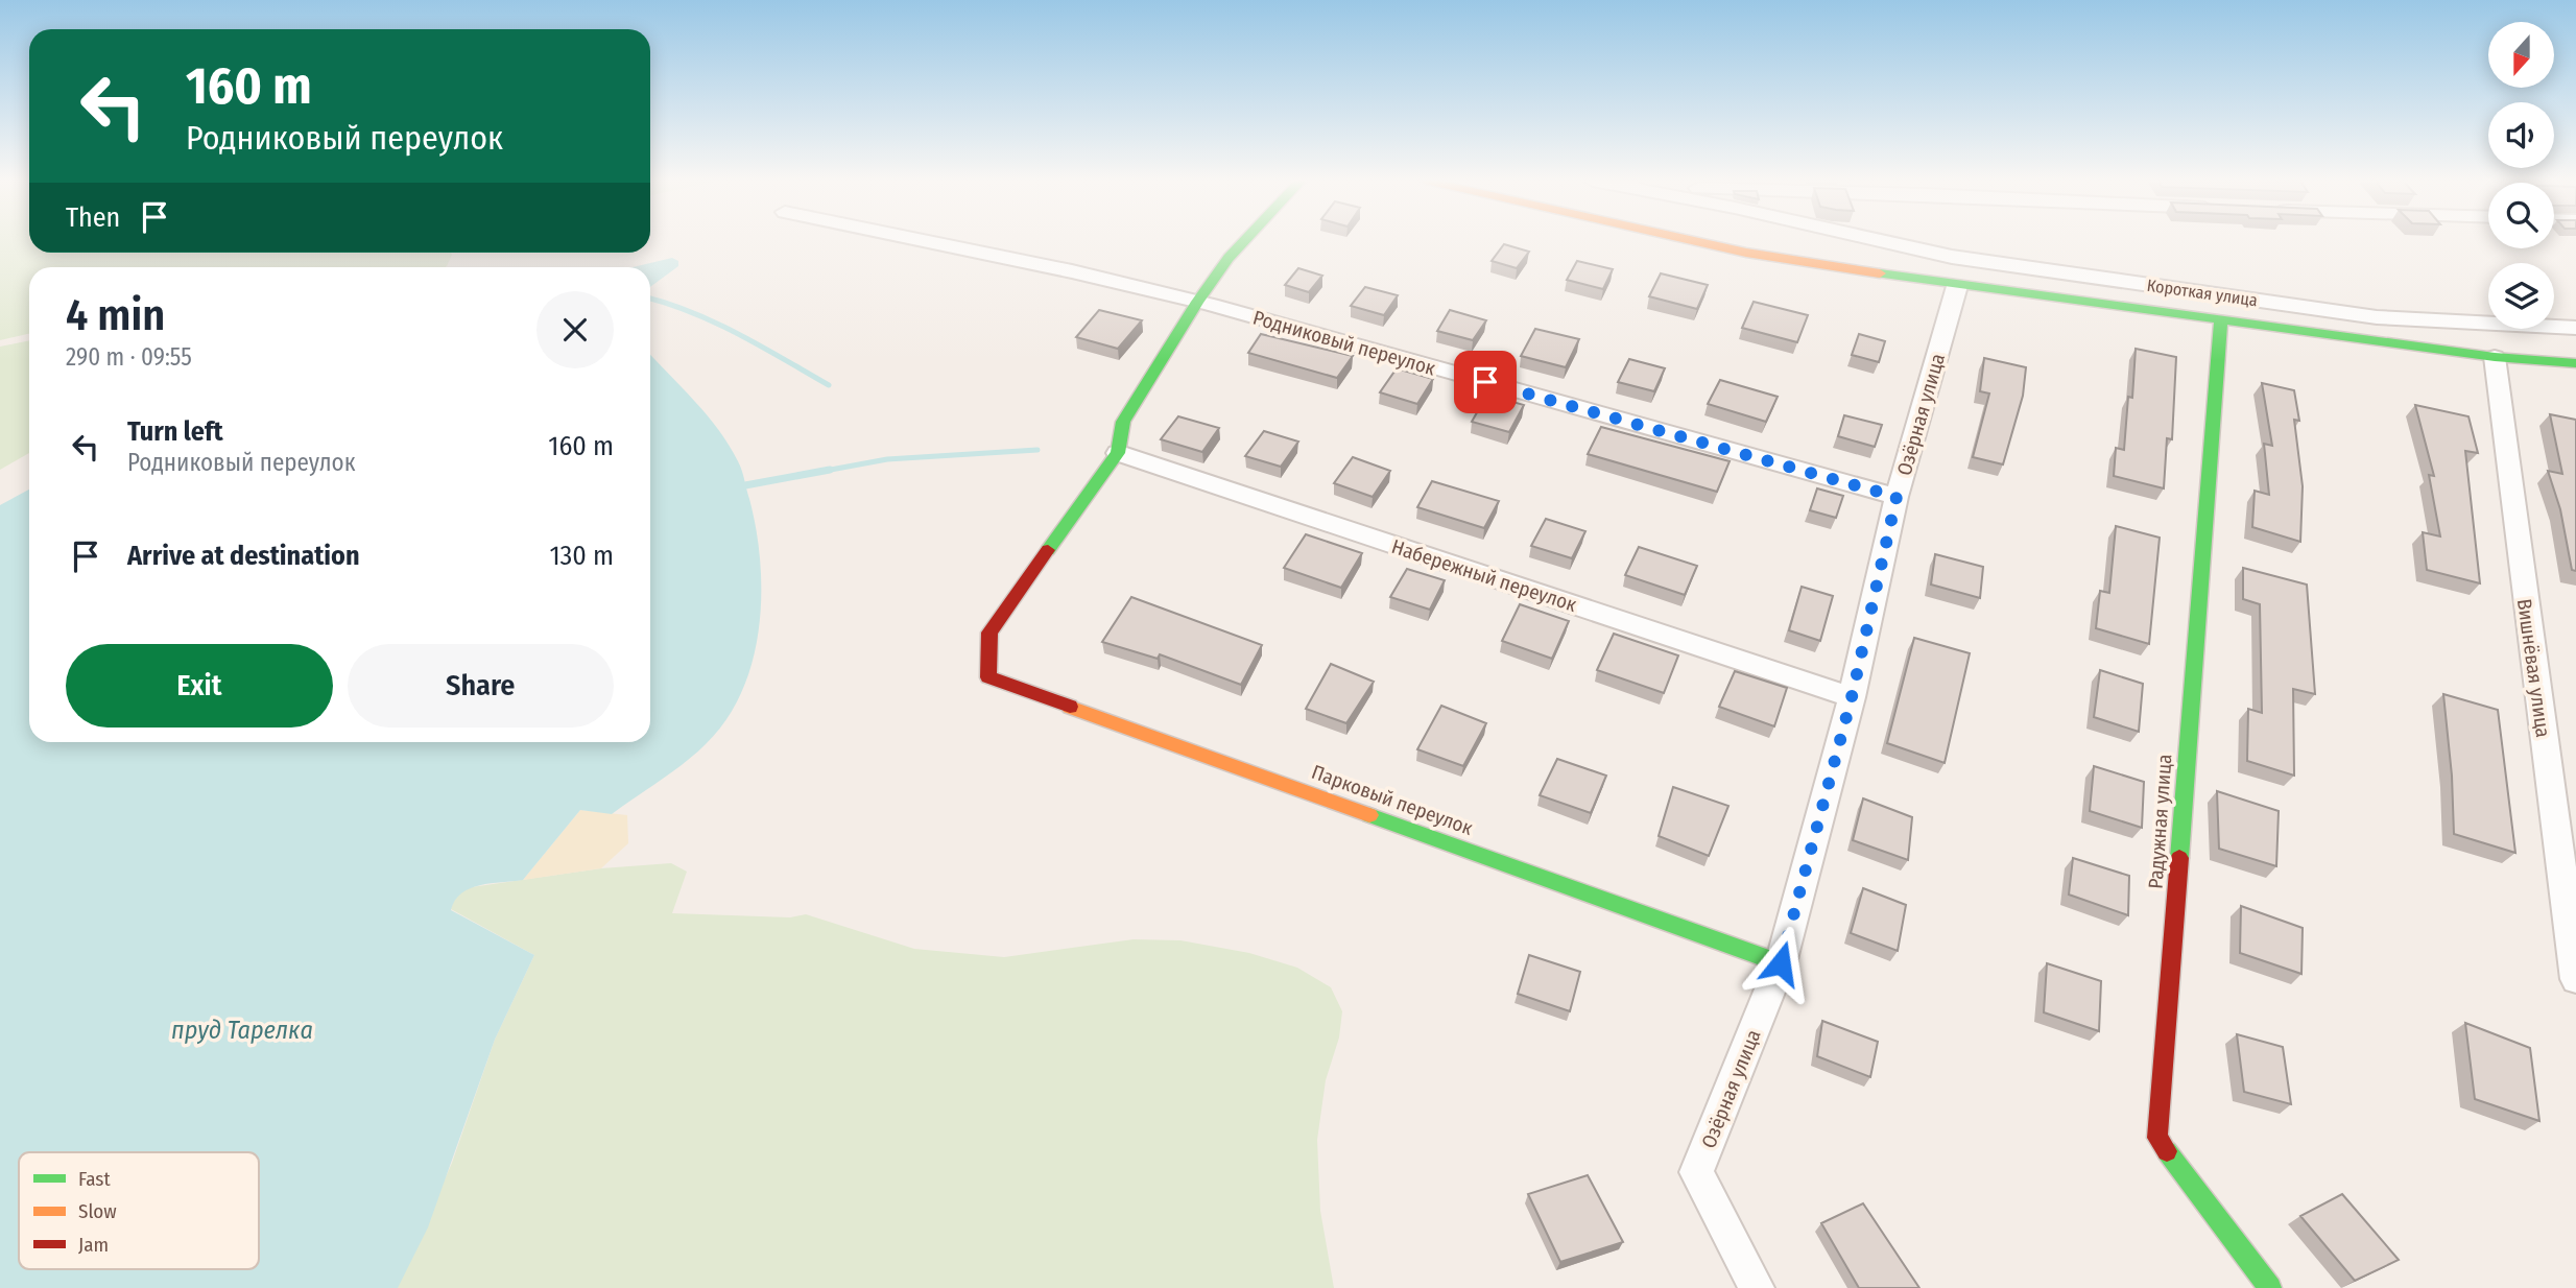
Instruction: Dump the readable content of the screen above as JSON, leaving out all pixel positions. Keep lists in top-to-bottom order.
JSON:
{
  "streets": {
    "street": [
      "Короткая улица",
      "Родниковый переулок",
      "Озёрная улица",
      "Набережный переулок",
      "Вишнёвая улица",
      "Парковый переулок",
      "Радужная улица"
    ]
  },
  "crossings": [
    ["Родниковый переулок", "Озёрная улица"],
    ["Озёрная улица", "Набережный переулок"],
    ["Озёрная улица", "Парковый переулок"],
    ["Набережный переулок", "Парковый переулок"]
  ],
  "water": ["пруд Тарелка"],
  "legend": ["Fast", "Slow", "Jam"],
  "north": "bottom",
  "page": {
    "turn": ["160 m", "Родниковый переулок"],
    "then": "Then",
    "heading": ["4 min", "290 m · 09:55"],
    "list": [
      {
        "name": "Turn left",
        "note": "Родниковый переулок",
        "value": "160 m"
      },
      {
        "name": "Arrive at destination",
        "value": "130 m"
      }
    ],
    "buttons": ["Exit", "Share"]
  }
}
